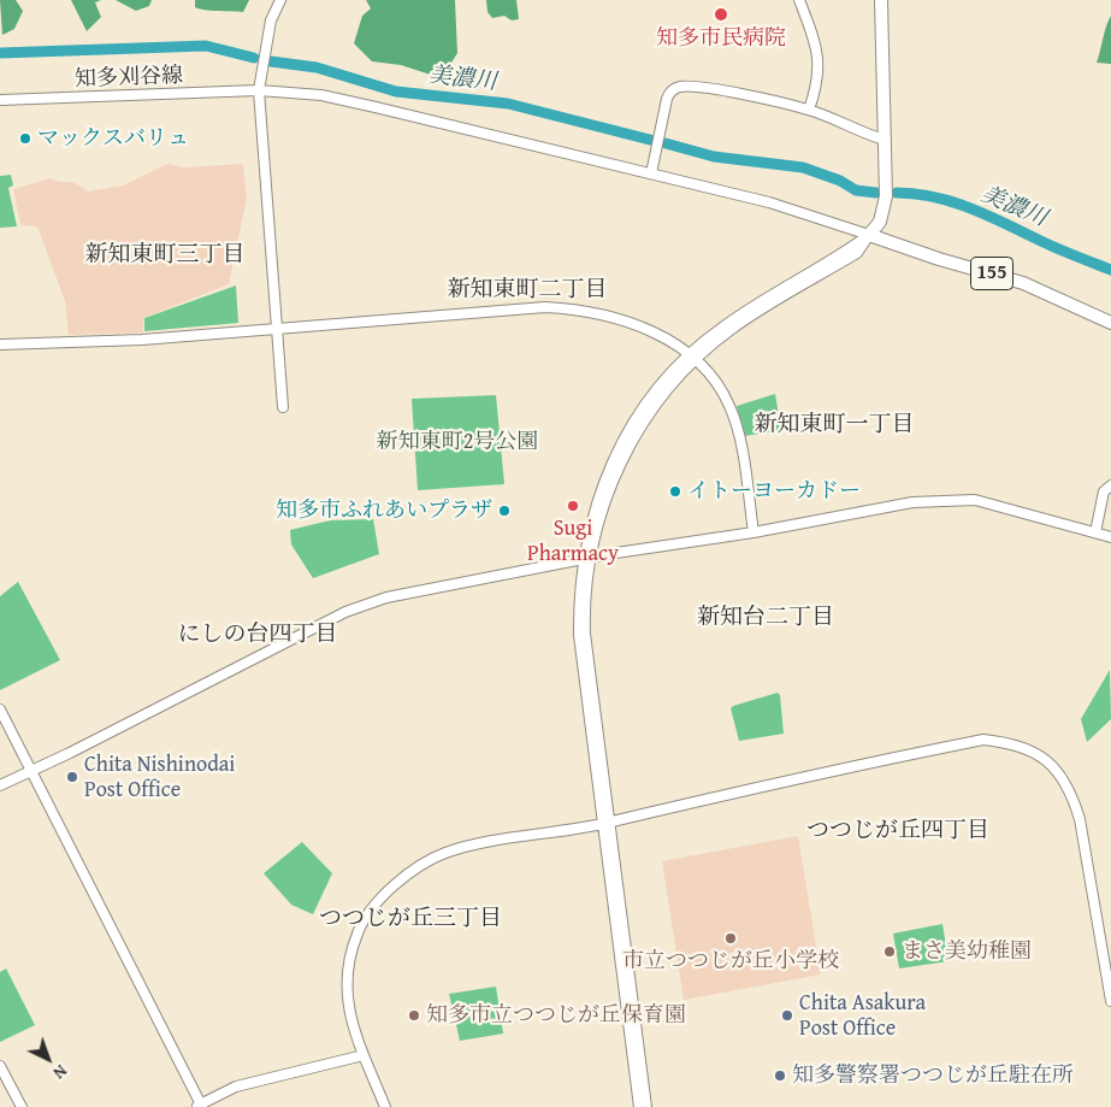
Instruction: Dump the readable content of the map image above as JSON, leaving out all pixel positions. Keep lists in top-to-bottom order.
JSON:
{
  "streets": {
    "highway": ["155"],
    "street": ["知多刈谷線"]
  },
  "crossings": [
    ["知多刈谷線", "155"]
  ],
  "districts": [
    "新知東町三丁目",
    "新知東町二丁目",
    "新知東町一丁目",
    "新知台二丁目",
    "にしの台四丁目",
    "つつじが丘四丁目",
    "つつじが丘三丁目"
  ],
  "water": ["美濃川"],
  "parks": ["新知東町2号公園"],
  "places": [
    "知多市民病院",
    "マックスバリュ",
    "イトーヨーカドー",
    "Sugi Pharmacy",
    "知多市ふれあいプラザ",
    "Chita Nishinodai Post Office",
    "市立つつじが丘小学校",
    "まさ美幼稚園",
    "知多市立つつじが丘保育園",
    "Chita Asakura Post Office",
    "知多警察署つつじが丘駐在所"
  ],
  "north": "bottom right"
}
